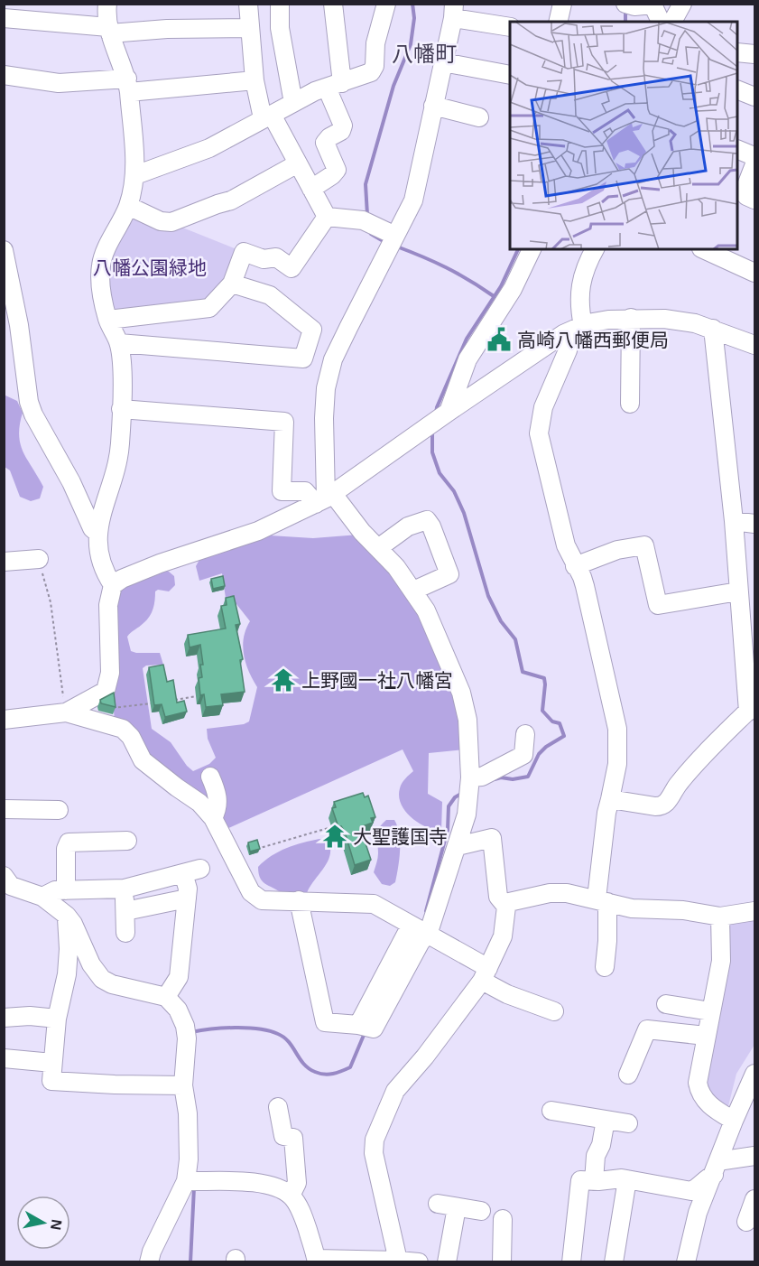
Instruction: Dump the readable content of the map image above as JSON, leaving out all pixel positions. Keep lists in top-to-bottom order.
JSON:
{
  "districts": ["八幡町"],
  "parks": ["八幡公園緑地"],
  "places": {
    "public building": ["高崎八幡西郵便局"],
    "temple": ["上野國一社八幡宮", "大聖護国寺"]
  },
  "north": "right"
}
